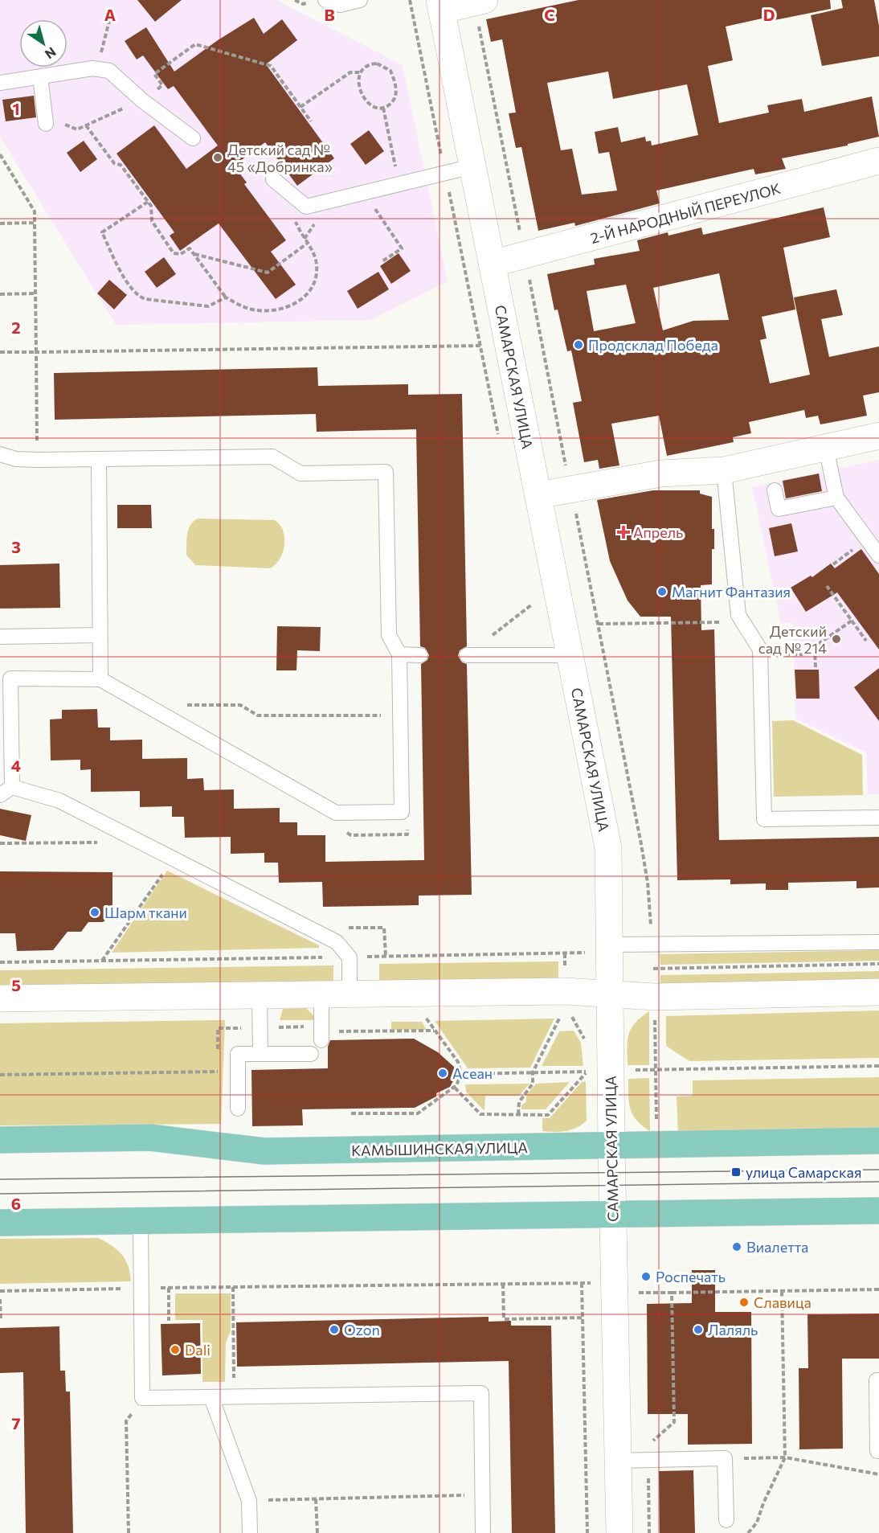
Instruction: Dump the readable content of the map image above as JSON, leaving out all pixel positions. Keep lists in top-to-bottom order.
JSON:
{
  "streets": {
    "main road": ["КАМЫШИНСКАЯ УЛИЦА"],
    "street": ["2-Й НАРОДНЫЙ ПЕРЕУЛОК", "САМАРСКАЯ УЛИЦА"]
  },
  "crossings": [
    ["2-Й НАРОДНЫЙ ПЕРЕУЛОК", "САМАРСКАЯ УЛИЦА"],
    ["САМАРСКАЯ УЛИЦА", "КАМЫШИНСКАЯ УЛИЦА"]
  ],
  "places": {
    "other": [
      "Детский сад № 45 «Добринка»",
      "Продсклад Победа",
      "Магнит Фантазия",
      "Детский сад № 214",
      "Шарм ткани",
      "Асеан",
      "Виалетта",
      "Роспечать",
      "Славица",
      "Ozon",
      "Лаляль",
      "Dali"
    ],
    "health": ["Апрель"],
    "transit": ["улица Самарская"]
  },
  "north": "bottom right",
  "grid": {
    "columns": [
      "A",
      "B",
      "C",
      "D"
    ],
    "rows": [
      "1",
      "2",
      "3",
      "4",
      "5",
      "6",
      "7"
    ]
  }
}
